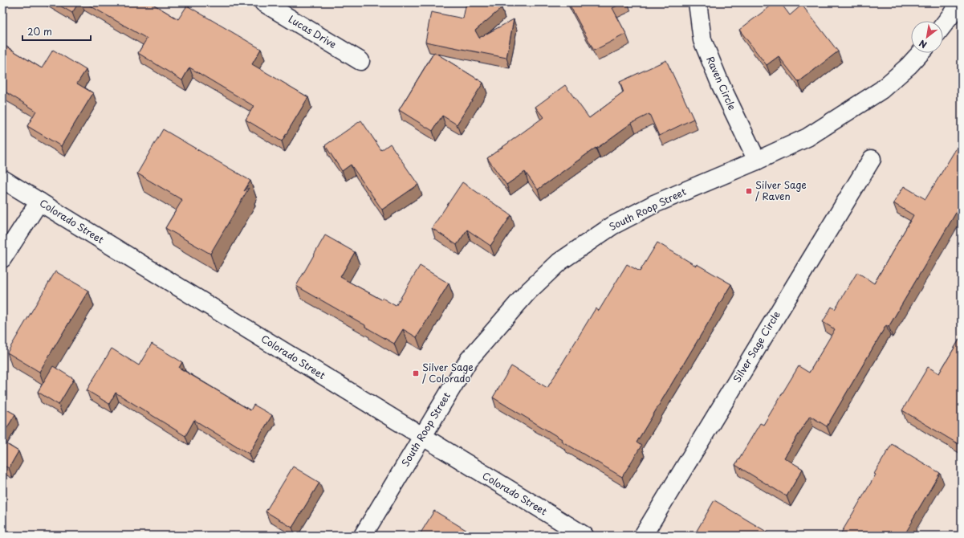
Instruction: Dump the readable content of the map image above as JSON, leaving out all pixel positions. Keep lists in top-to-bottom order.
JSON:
{
  "streets": {
    "street": [
      "Lucas Drive",
      "Raven Circle",
      "South Roop Street",
      "Colorado Street",
      "Silver Sage Circle"
    ]
  },
  "crossings": [
    ["Raven Circle", "South Roop Street"],
    ["South Roop Street", "Colorado Street"]
  ],
  "places": {
    "transit": ["Silver Sage / Raven", "Silver Sage / Colorado"]
  },
  "scale_bar": "20 m",
  "north": "bottom left"
}
